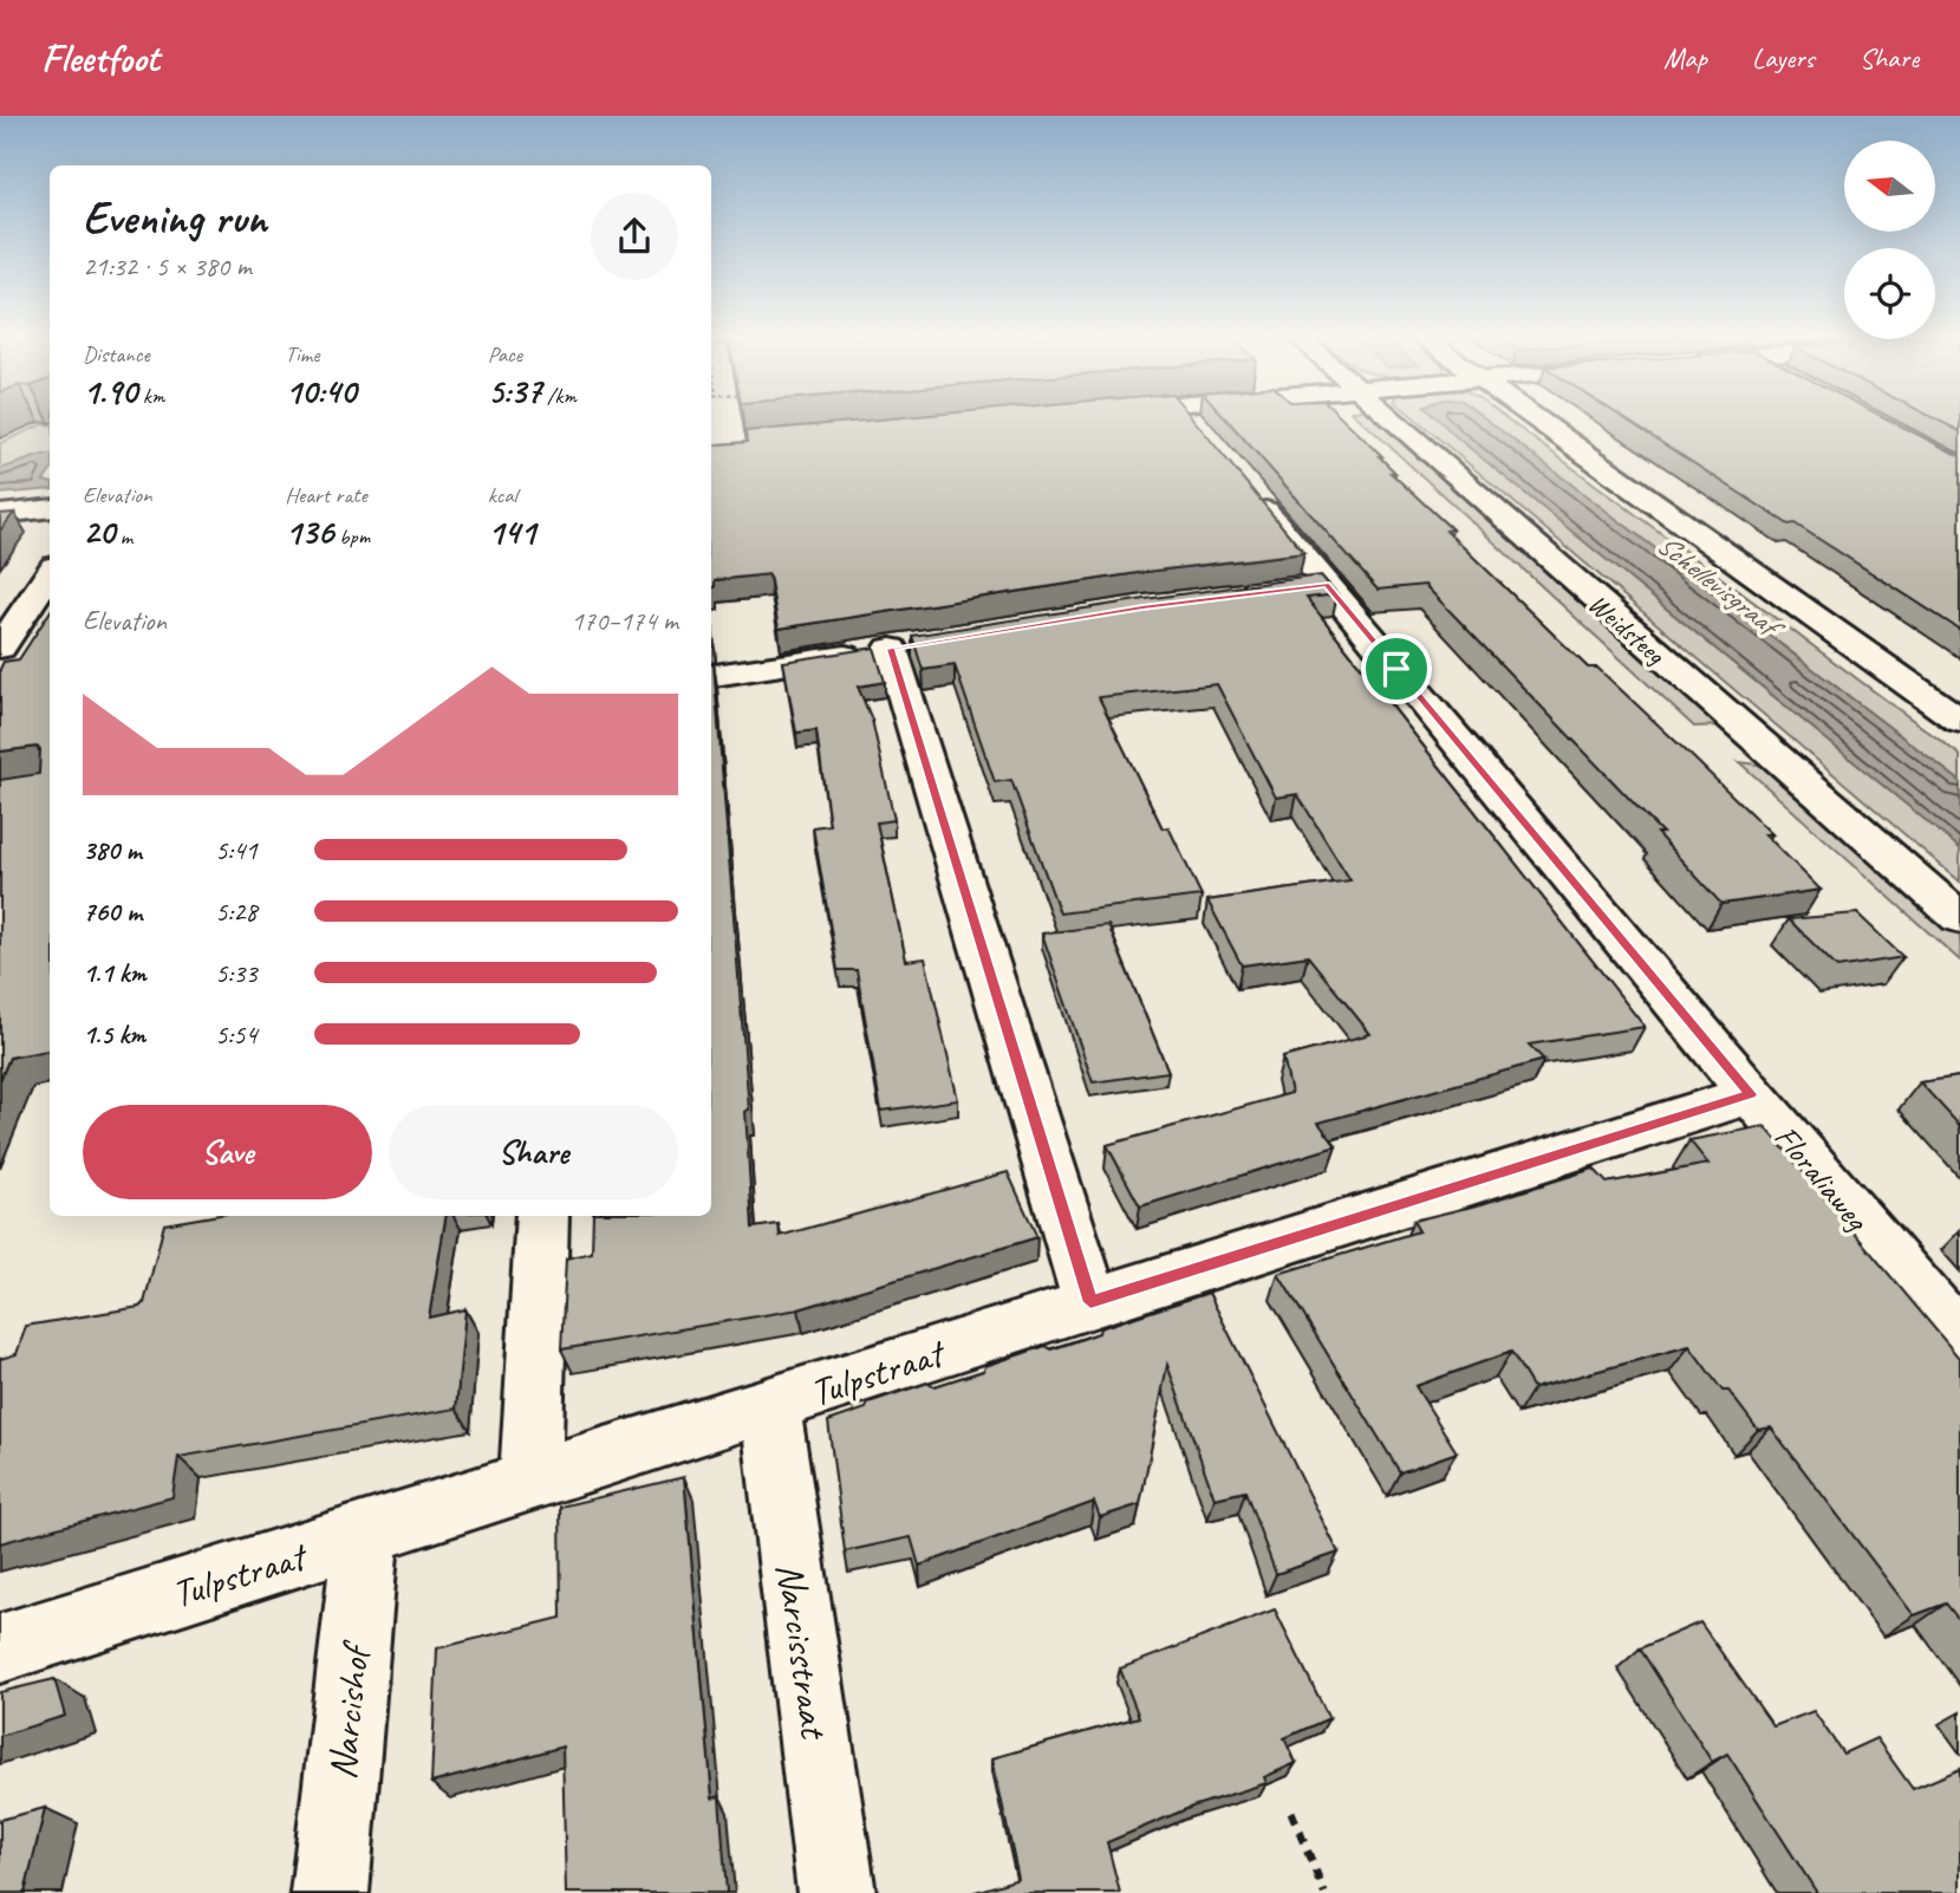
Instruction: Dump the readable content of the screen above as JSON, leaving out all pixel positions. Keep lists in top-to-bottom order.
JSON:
{
  "streets": {
    "street": [
      "Weidsteeg",
      "Floraliaweg",
      "Tulpstraat",
      "Narcisstraat",
      "Narcishof"
    ]
  },
  "crossings": [
    ["Floraliaweg", "Tulpstraat"],
    ["Tulpstraat", "Narcisstraat"],
    ["Tulpstraat", "Narcishof"]
  ],
  "water": ["Schellevisgraaf"],
  "north": "left",
  "page": {
    "header": "Fleetfoot",
    "nav": ["Map", "Layers", "Share"],
    "heading": ["Evening run", "21:32 · 5 × 380 m"],
    "stats": [
      ["Distance", "1.90 km"],
      ["Time", "10:40"],
      ["Pace", "5:37 /km"],
      ["Elevation", "20 m"],
      ["Heart rate", "136 bpm"],
      ["kcal", "141"]
    ],
    "chart": ["Elevation", "170–174 m"],
    "list": [
      {
        "name": "380 m",
        "note": "5:41"
      },
      {
        "name": "760 m",
        "note": "5:28"
      },
      {
        "name": "1.1 km",
        "note": "5:33"
      },
      {
        "name": "1.5 km",
        "note": "5:54"
      }
    ],
    "buttons": ["Save", "Share"]
  }
}
